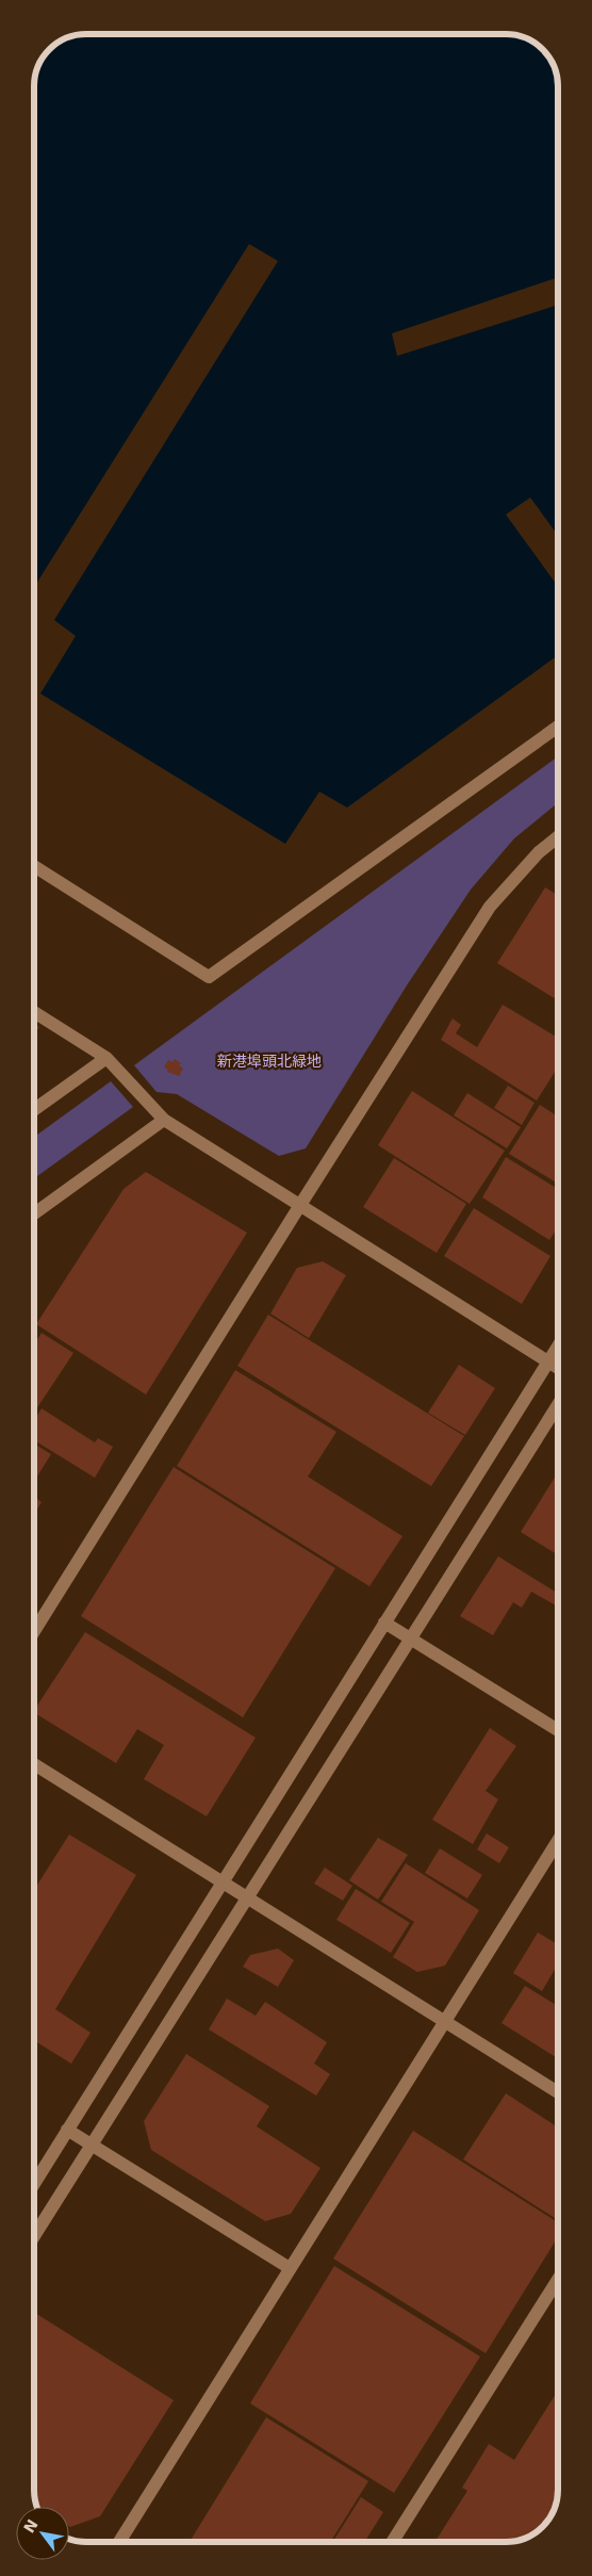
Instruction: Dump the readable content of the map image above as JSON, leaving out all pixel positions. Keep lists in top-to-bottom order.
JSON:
{
  "parks": ["新港埠頭北緑地"],
  "north": "top left"
}
